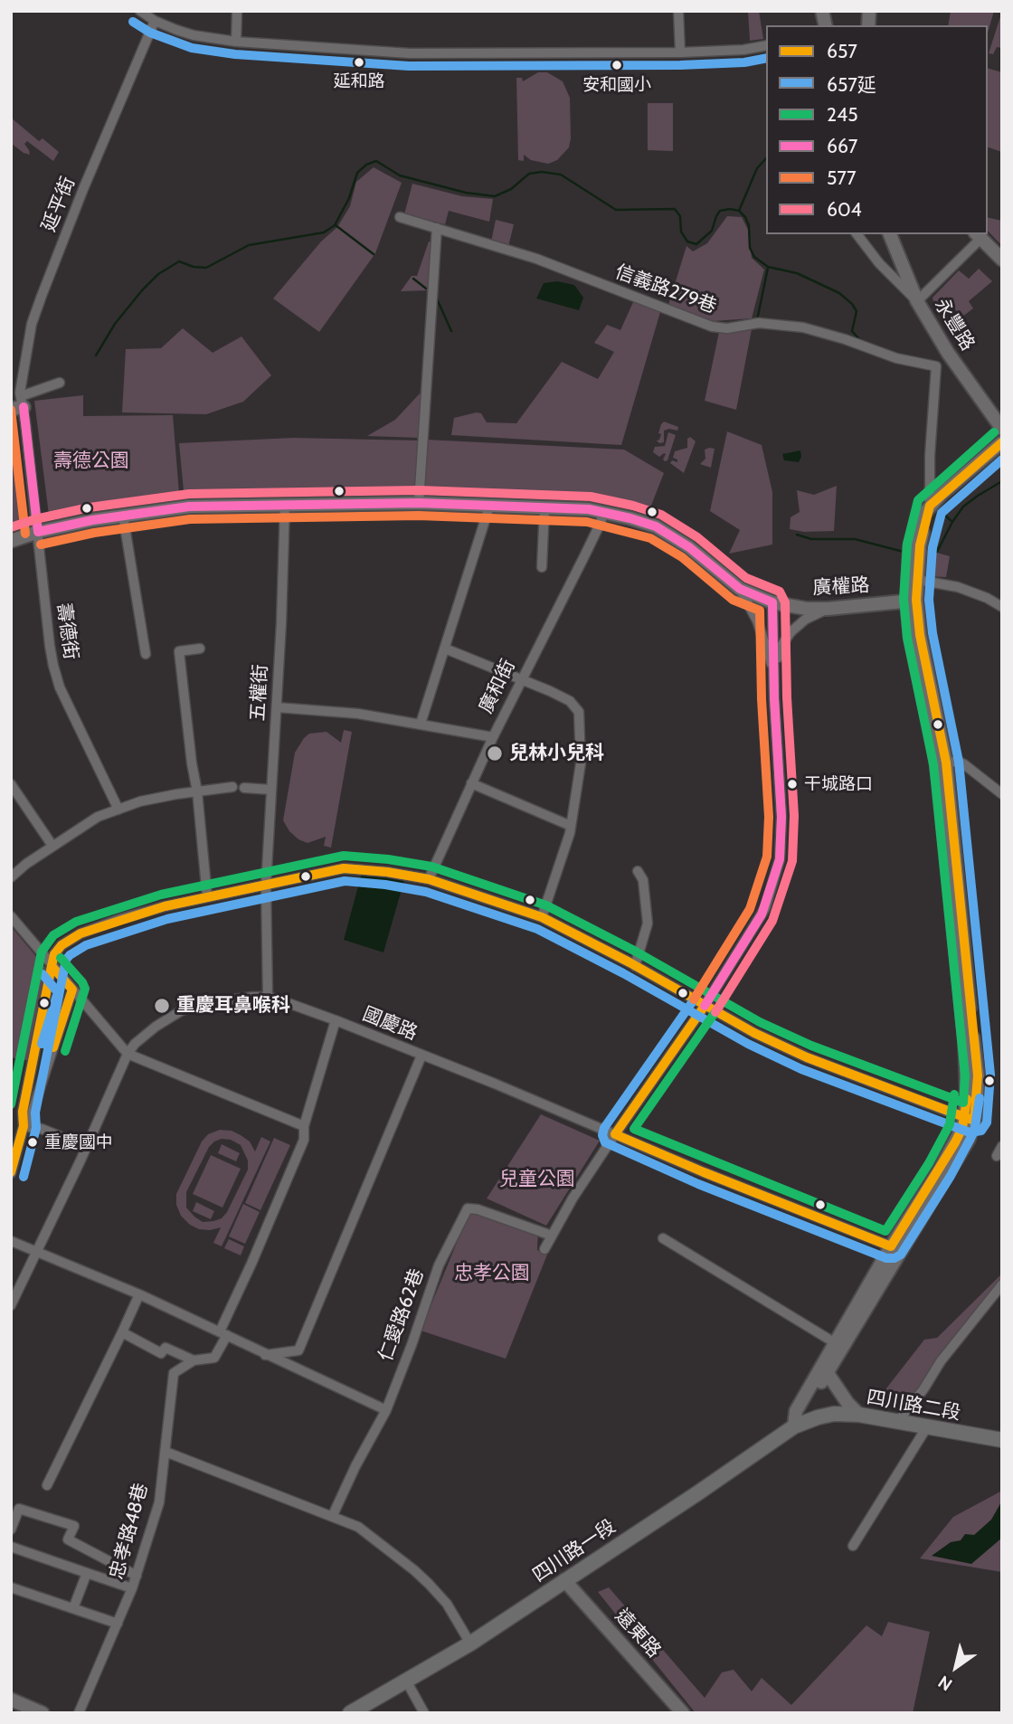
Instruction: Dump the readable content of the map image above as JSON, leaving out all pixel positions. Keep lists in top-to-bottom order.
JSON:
{
  "streets": {
    "main road": ["四川路二段", "四川路一段"],
    "street": [
      "延平街",
      "信義路279巷",
      "永豐路",
      "廣權路",
      "壽德街",
      "廣和街",
      "五權街",
      "國慶路",
      "仁愛路62巷",
      "忠孝路48巷",
      "遠東路"
    ]
  },
  "crossings": [
    ["延平街", "壽德街"],
    ["廣權路", "壽德街"],
    ["廣權路", "廣和街"],
    ["廣權路", "五權街"],
    ["五權街", "國慶路"],
    ["四川路二段", "四川路一段"],
    ["四川路一段", "遠東路"]
  ],
  "parks": ["壽德公園", "兒童公園", "忠孝公園"],
  "places": [
    "延和路",
    "安和國小",
    "兒林小兒科",
    "干城路口",
    "重慶耳鼻喉科",
    "重慶國中"
  ],
  "lines": [
    "transit line 657延",
    "transit line 667",
    "transit line 577",
    "transit line 245",
    "transit line 657",
    "transit line 604"
  ],
  "legend": [
    "657",
    "657延",
    "245",
    "667",
    "577",
    "604"
  ],
  "north": "bottom left"
}
